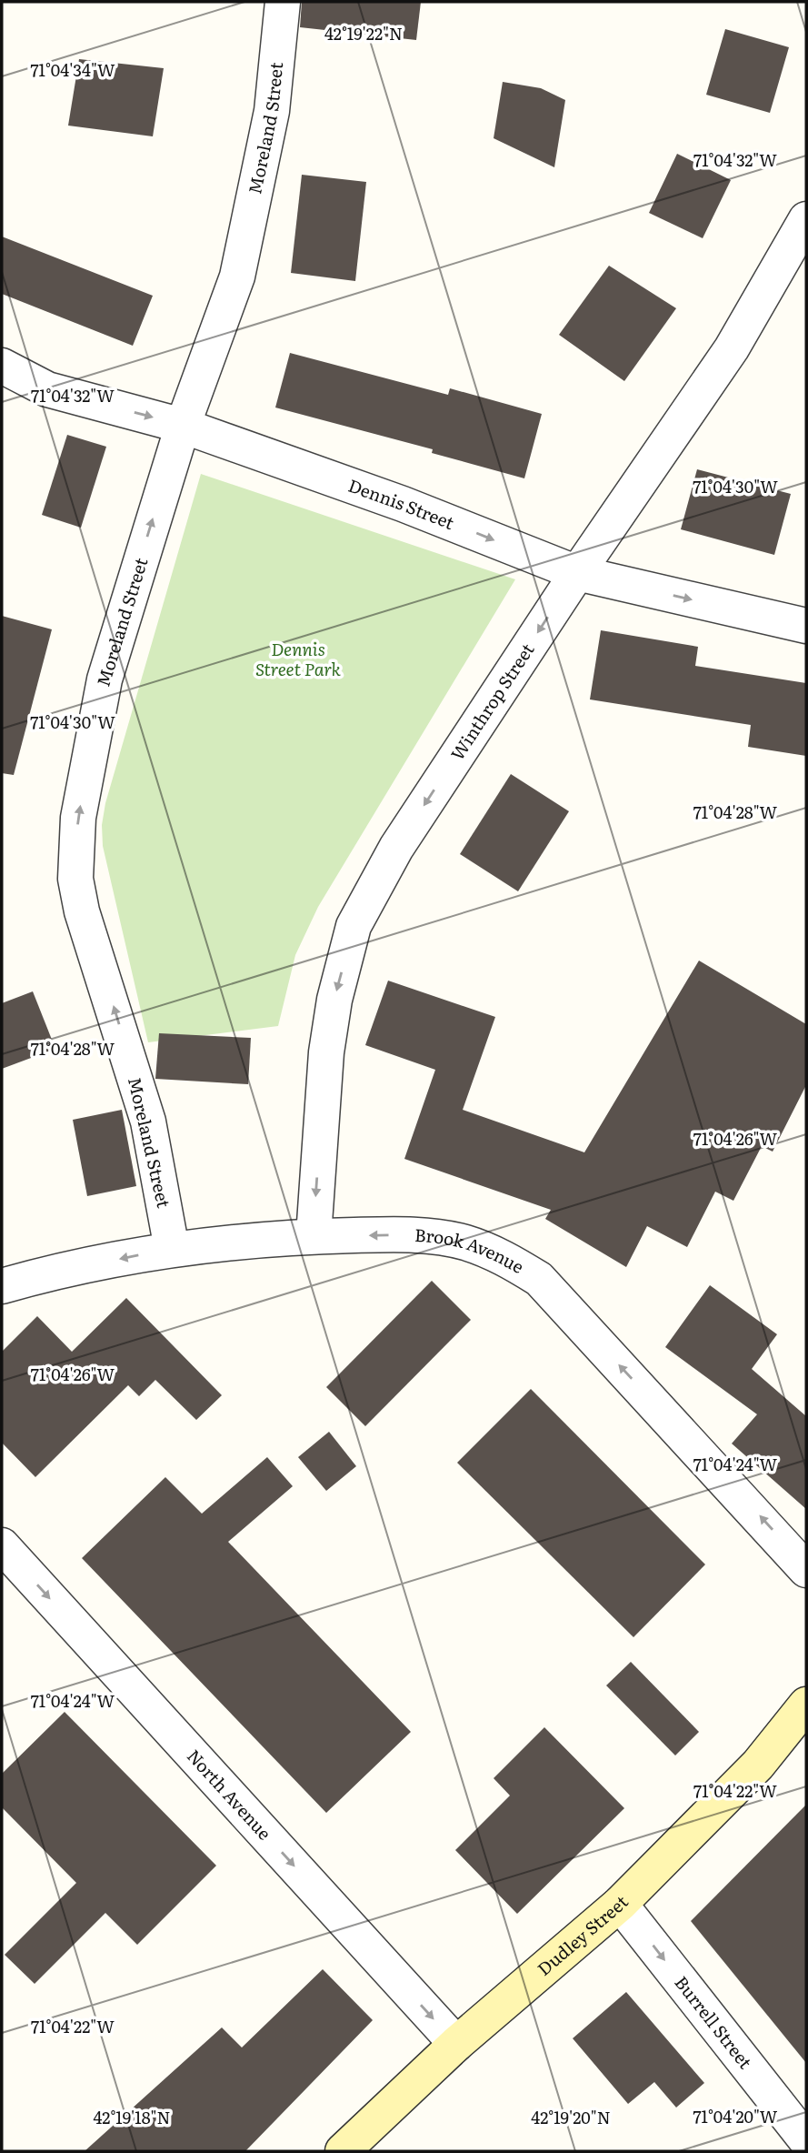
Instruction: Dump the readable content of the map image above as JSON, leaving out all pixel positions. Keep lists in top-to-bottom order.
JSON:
{
  "streets": {
    "main road": ["Dudley Street"],
    "street": [
      "Moreland Street",
      "Dennis Street",
      "Winthrop Street",
      "Brook Avenue",
      "North Avenue",
      "Burrell Street"
    ]
  },
  "crossings": [
    ["Moreland Street", "Dennis Street"],
    ["Moreland Street", "Brook Avenue"],
    ["Dennis Street", "Winthrop Street"],
    ["Winthrop Street", "Brook Avenue"],
    ["North Avenue", "Dudley Street"],
    ["Dudley Street", "Burrell Street"]
  ],
  "one_way": [
    "Moreland Street",
    "Dennis Street",
    "Winthrop Street",
    "Brook Avenue",
    "North Avenue",
    "Burrell Street"
  ],
  "parks": ["Dennis Street Park"],
  "coordinates": [
    "42°19'22\"N",
    "71°04'34\"W",
    "71°04'32\"W",
    "71°04'30\"W",
    "71°04'28\"W",
    "71°04'26\"W",
    "71°04'24\"W",
    "71°04'22\"W",
    "71°04'20\"W",
    "42°19'18\"N",
    "42°19'20\"N"
  ]
}
